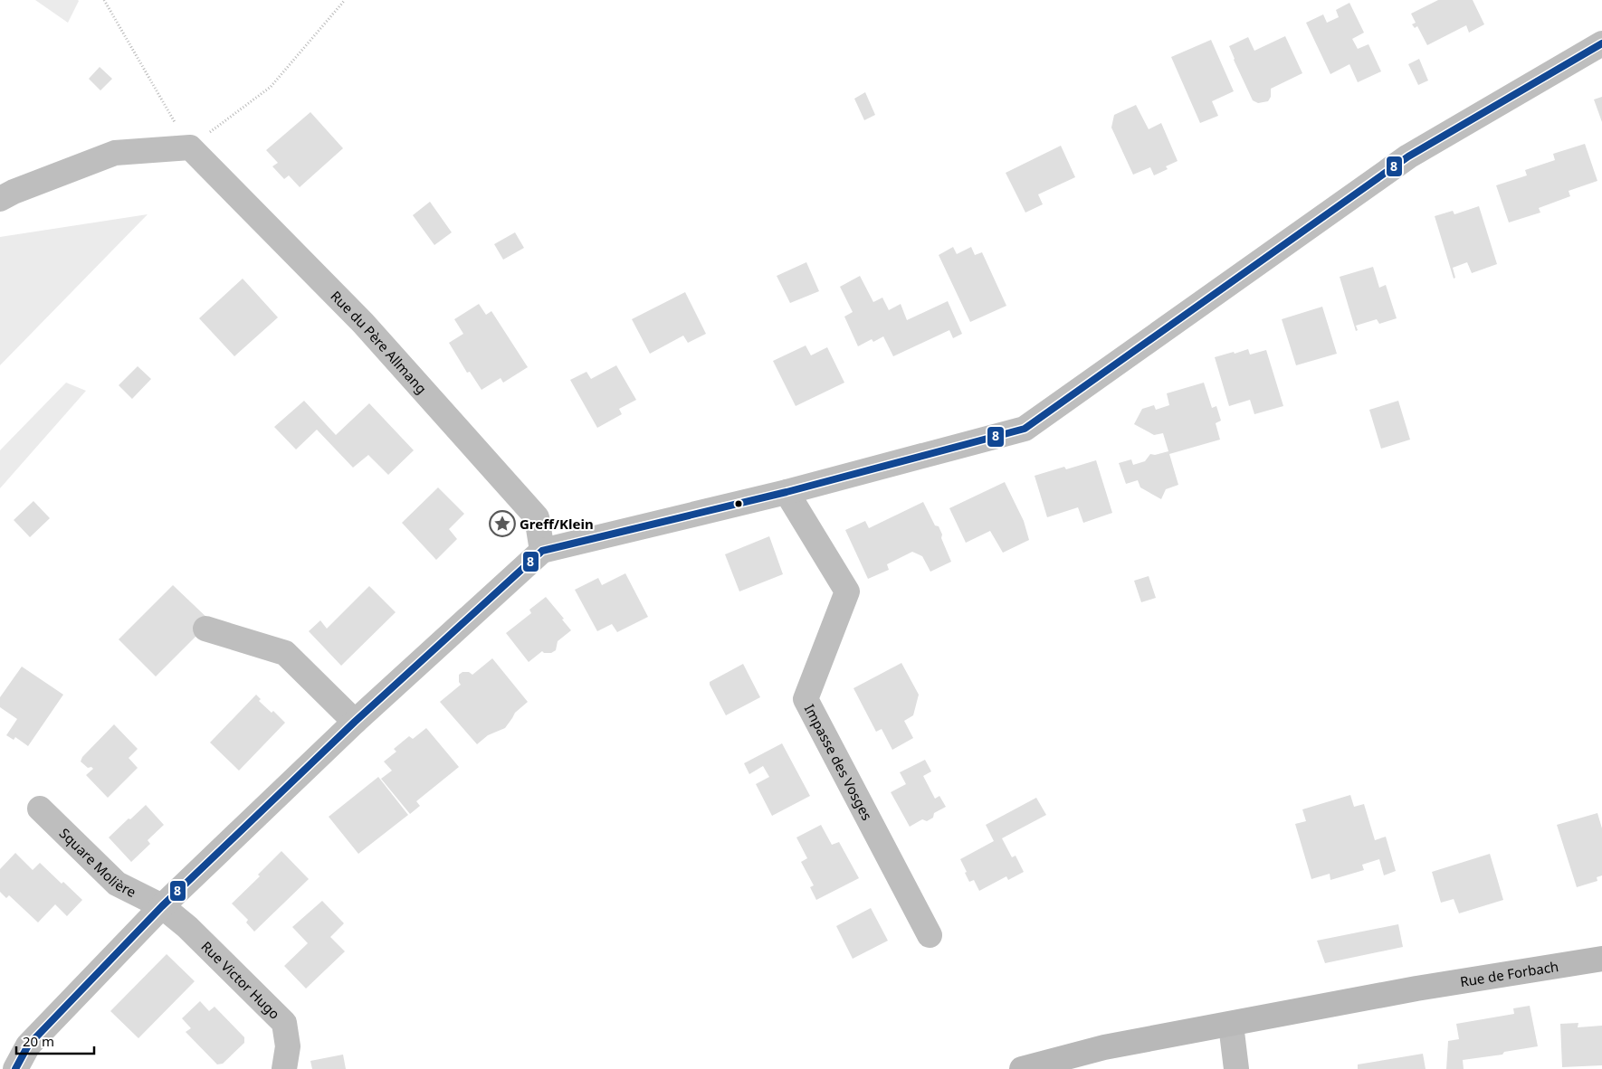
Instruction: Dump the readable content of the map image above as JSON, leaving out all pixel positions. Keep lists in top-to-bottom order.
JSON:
{
  "streets": {
    "main road": ["Rue de Forbach"],
    "street": [
      "Rue du Père Allmang",
      "Impasse des Vosges",
      "Square Molière",
      "Rue Victor Hugo"
    ]
  },
  "crossings": [
    ["Square Molière", "Rue Victor Hugo"]
  ],
  "places": {
    "place": ["Greff/Klein"]
  },
  "lines": ["transit line 8"],
  "scale_bar": "20 m"
}
